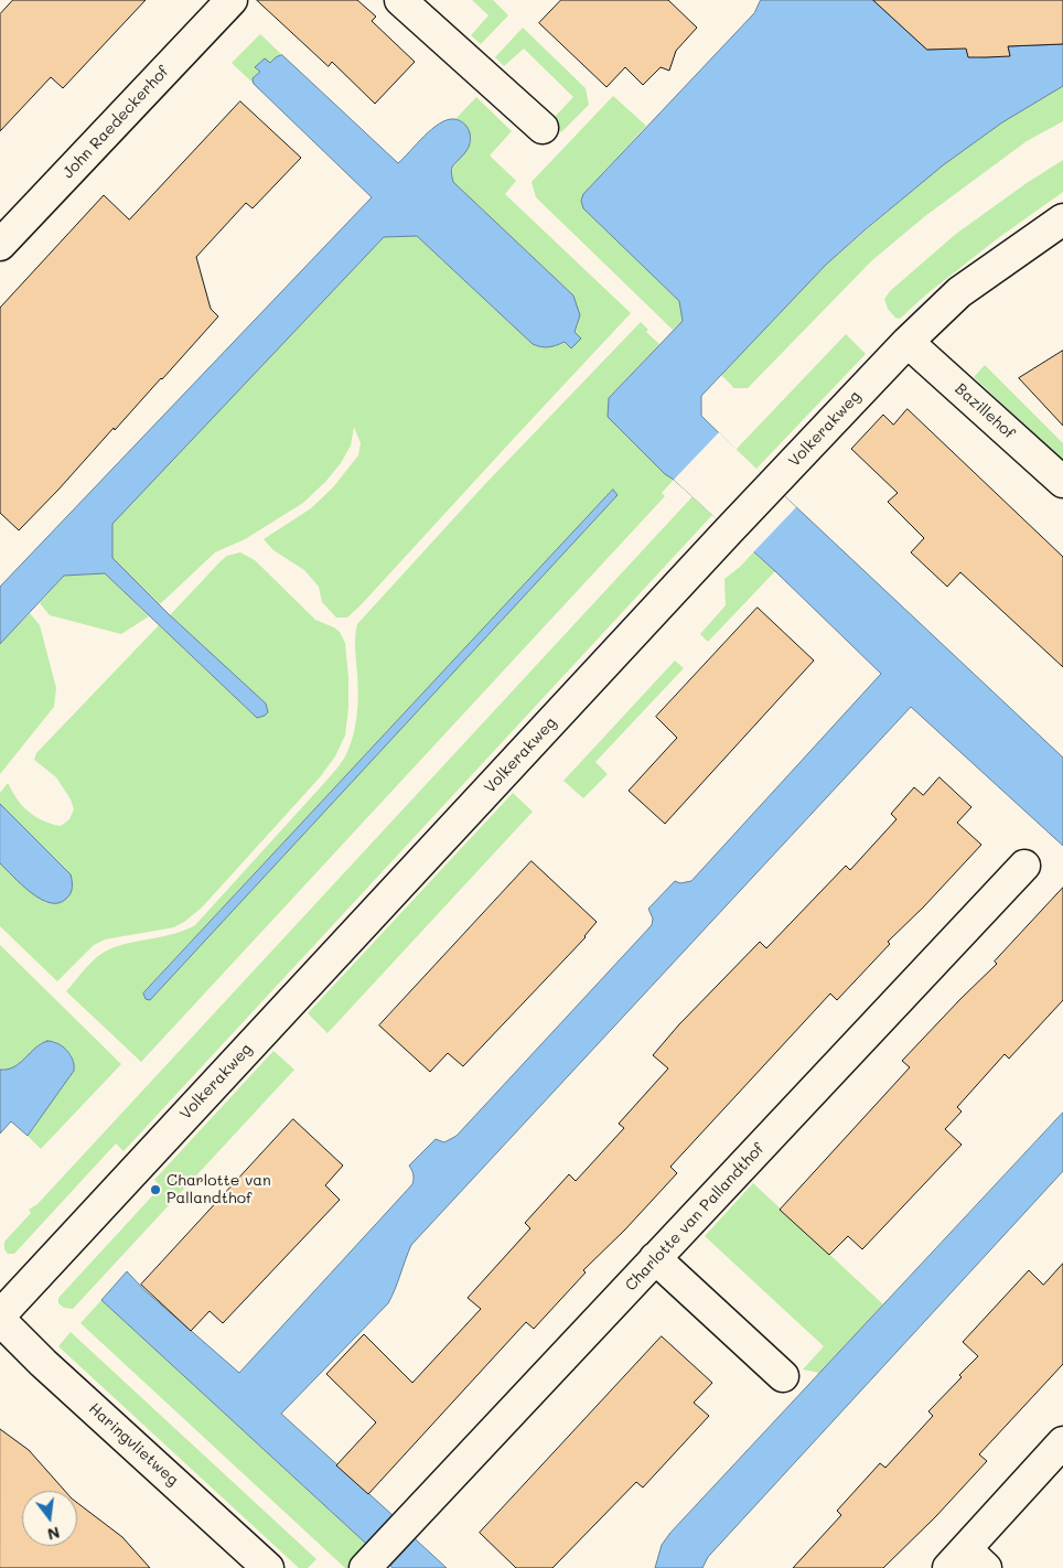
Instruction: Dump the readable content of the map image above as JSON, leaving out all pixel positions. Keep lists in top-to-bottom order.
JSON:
{
  "streets": {
    "street": [
      "John Raedeckerhof",
      "Bazillehof",
      "Volkerakweg",
      "Charlotte van Pallandthof",
      "Haringvlietweg"
    ]
  },
  "crossings": [
    ["Bazillehof", "Volkerakweg"],
    ["Volkerakweg", "Haringvlietweg"]
  ],
  "places": ["Charlotte van Pallandthof"],
  "north": "bottom"
}
